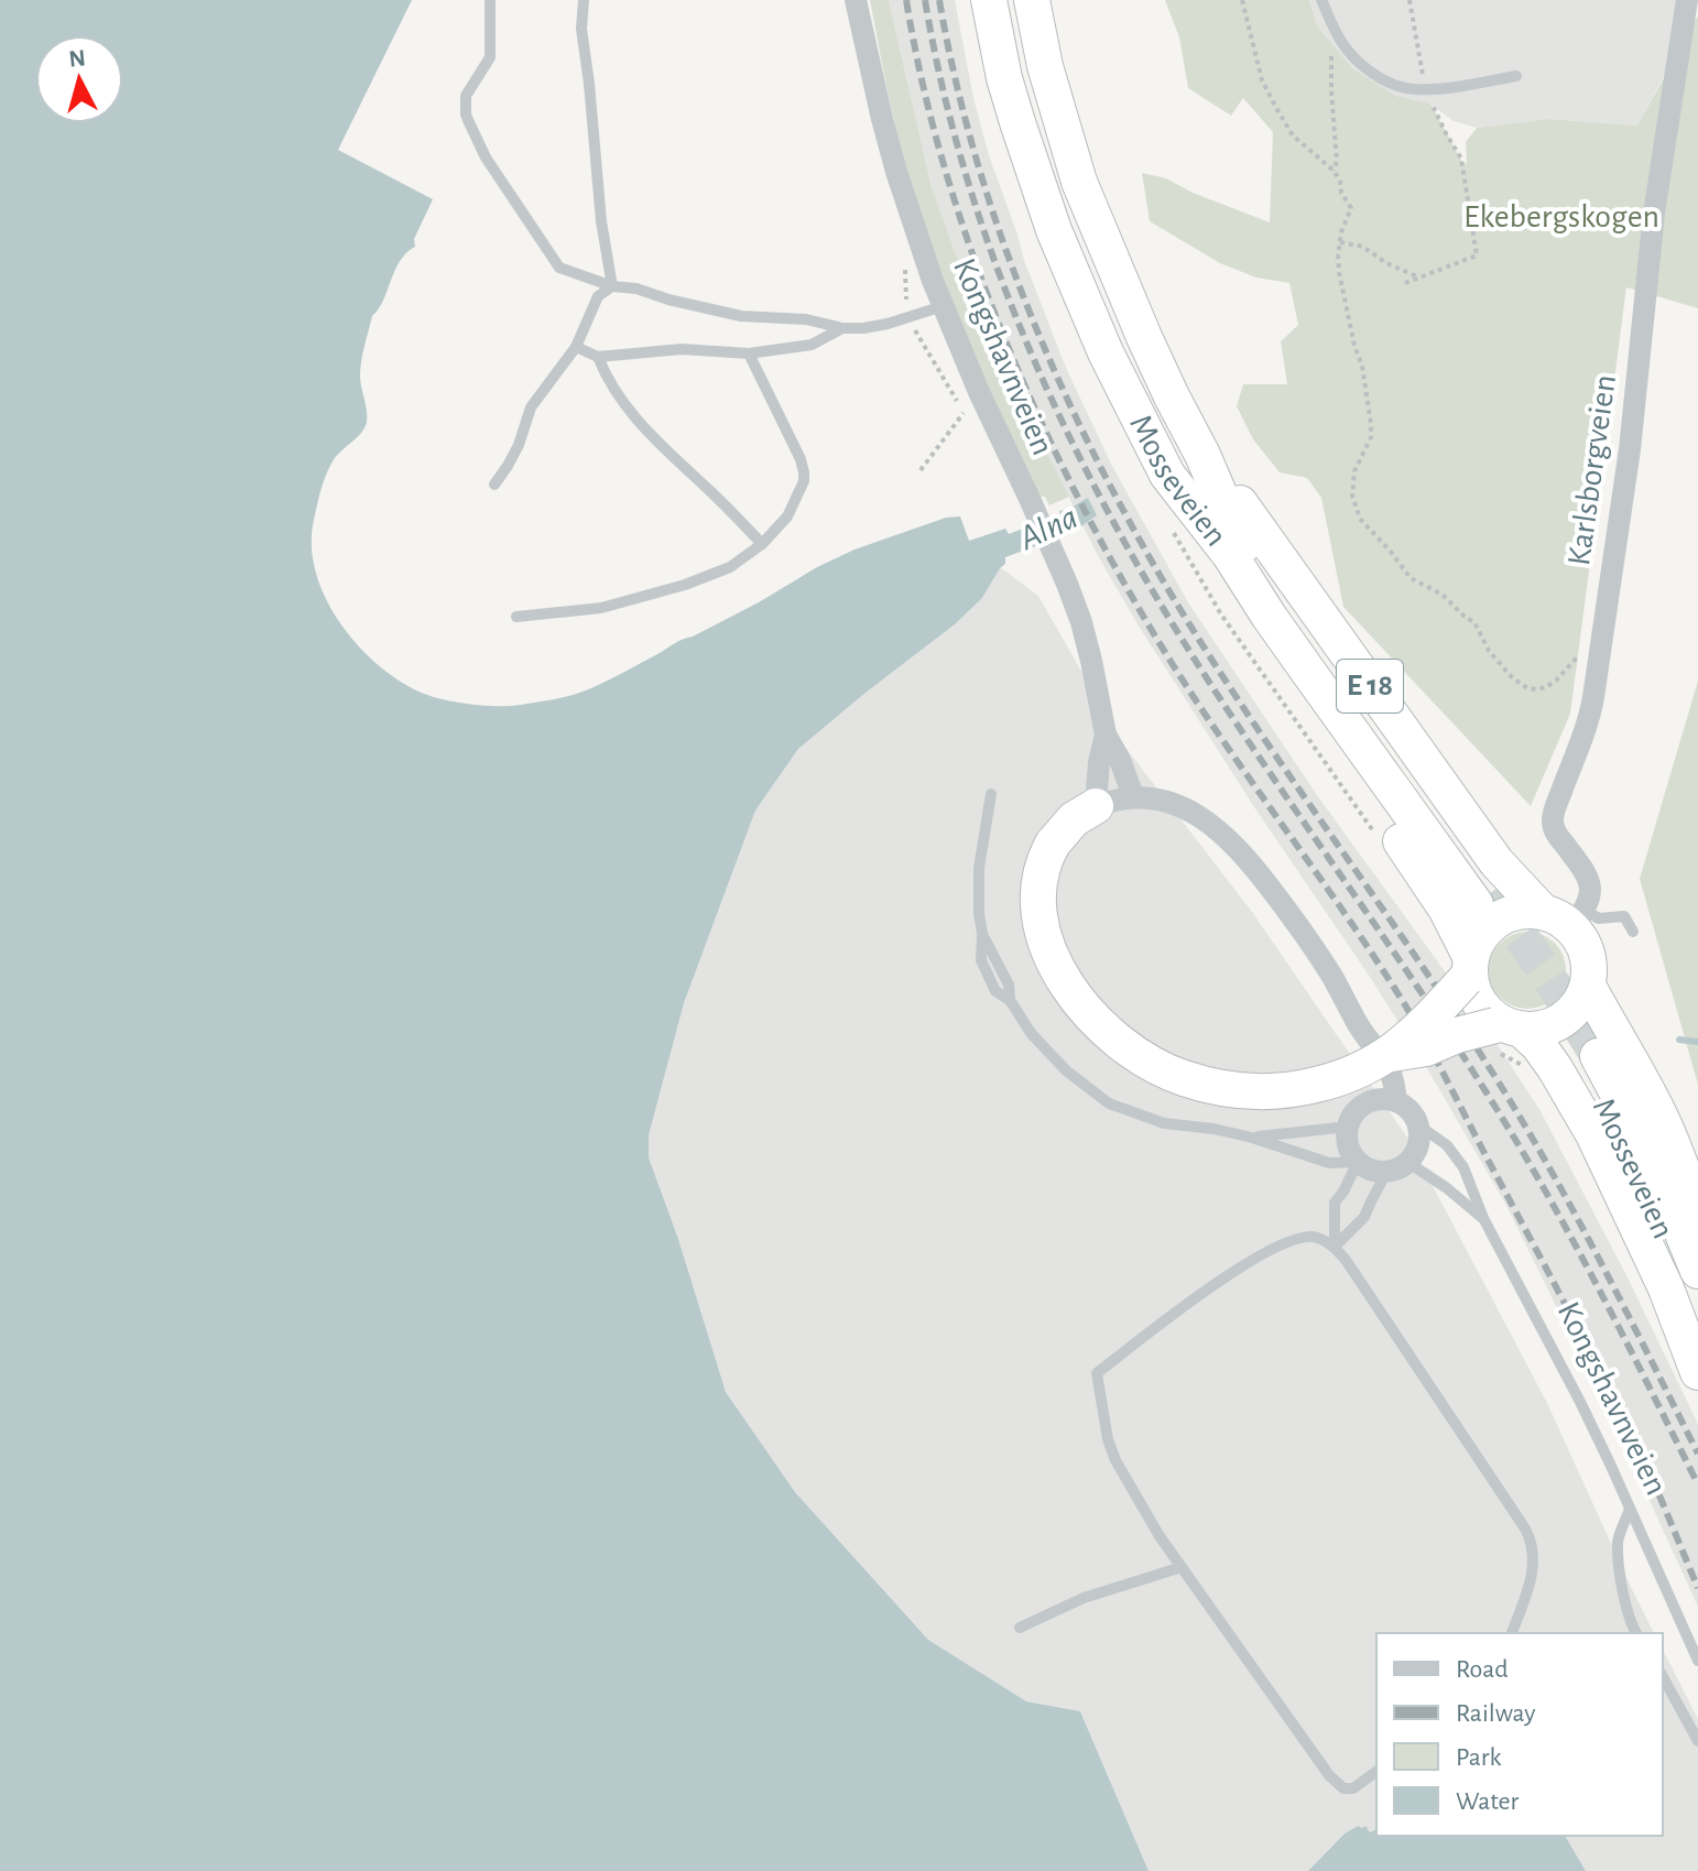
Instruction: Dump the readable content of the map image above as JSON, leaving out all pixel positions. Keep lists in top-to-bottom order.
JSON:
{
  "streets": {
    "highway": ["Mosseveien", "E 18"],
    "street": ["Kongshavnveien", "Karlsborgveien"]
  },
  "crossings": [
    ["Karlsborgveien", "E 18"],
    ["Mosseveien", "E 18"]
  ],
  "water": ["Alna"],
  "parks": ["Ekebergskogen"],
  "legend": [
    "Road",
    "Railway",
    "Park",
    "Water"
  ],
  "north": "top"
}
